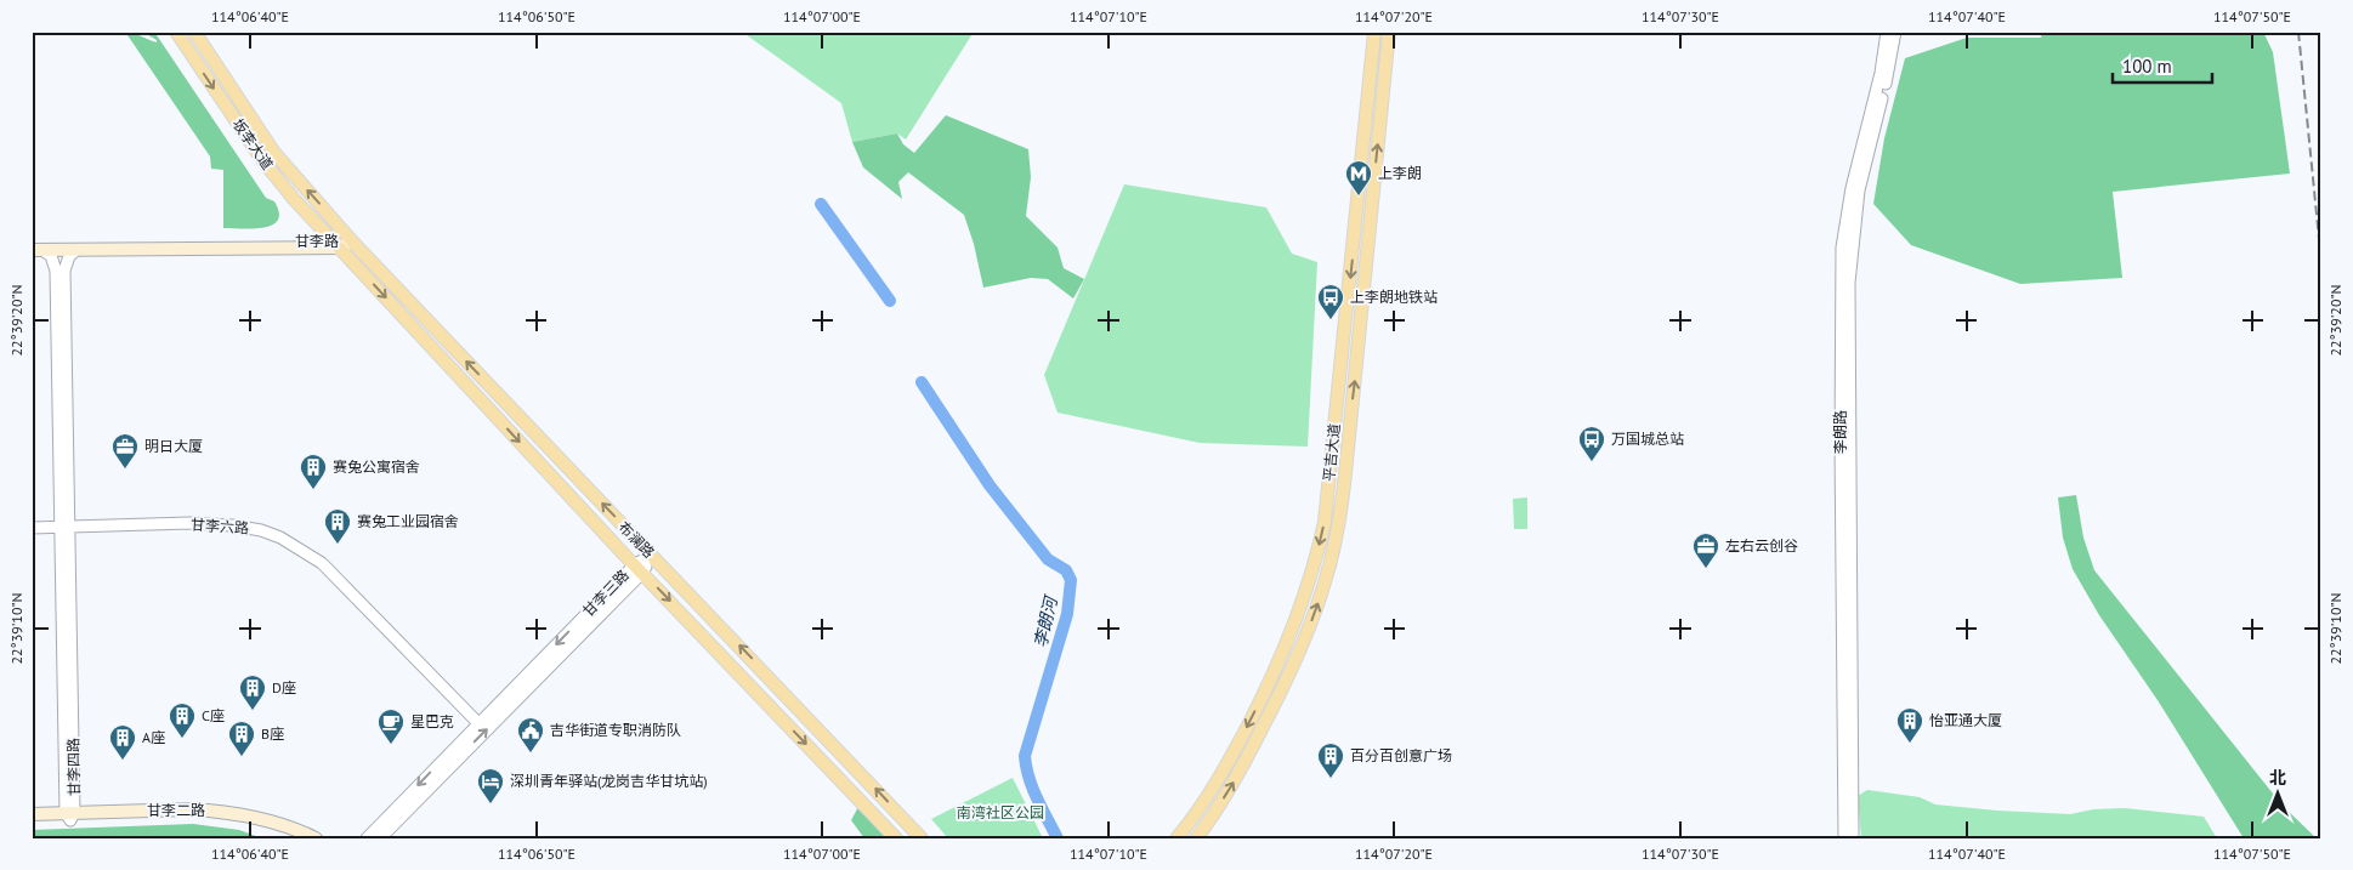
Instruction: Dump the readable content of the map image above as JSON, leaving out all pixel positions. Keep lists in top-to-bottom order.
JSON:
{
  "streets": {
    "main road": [
      "坂李大道",
      "甘李路",
      "平吉大道",
      "布澜路",
      "甘李二路"
    ],
    "street": [
      "李朗路",
      "甘李六路",
      "甘李三路",
      "甘李四路"
    ]
  },
  "crossings": [
    ["坂李大道", "甘李路"],
    ["坂李大道", "布澜路"],
    ["甘李路", "布澜路"],
    ["甘李路", "甘李四路"],
    ["甘李六路", "甘李四路"],
    ["布澜路", "甘李三路"],
    ["甘李四路", "甘李二路"]
  ],
  "water": ["李朗河"],
  "parks": ["南湾社区公园"],
  "places": {
    "metro station": ["上李朗"],
    "bus stop": ["上李朗地铁站", "万国城总站"],
    "office": ["明日大厦", "左右云创谷"],
    "building": [
      "赛兔公寓宿舍",
      "赛兔工业园宿舍",
      "D座",
      "C座",
      "怡亚通大厦",
      "B座",
      "A座",
      "百分百创意广场"
    ],
    "cafe": ["星巴克"],
    "public building": ["吉华街道专职消防队"],
    "hotel": ["深圳青年驿站(龙岗吉华甘坑站)"]
  },
  "scale_bar": "100 m",
  "north": "top",
  "coordinates": [
    "114°06'40\"E",
    "114°06'50\"E",
    "114°07'00\"E",
    "114°07'10\"E",
    "114°07'20\"E",
    "114°07'30\"E",
    "114°07'40\"E",
    "114°07'50\"E",
    "22°39'20\"N",
    "22°39'10\"N"
  ]
}
